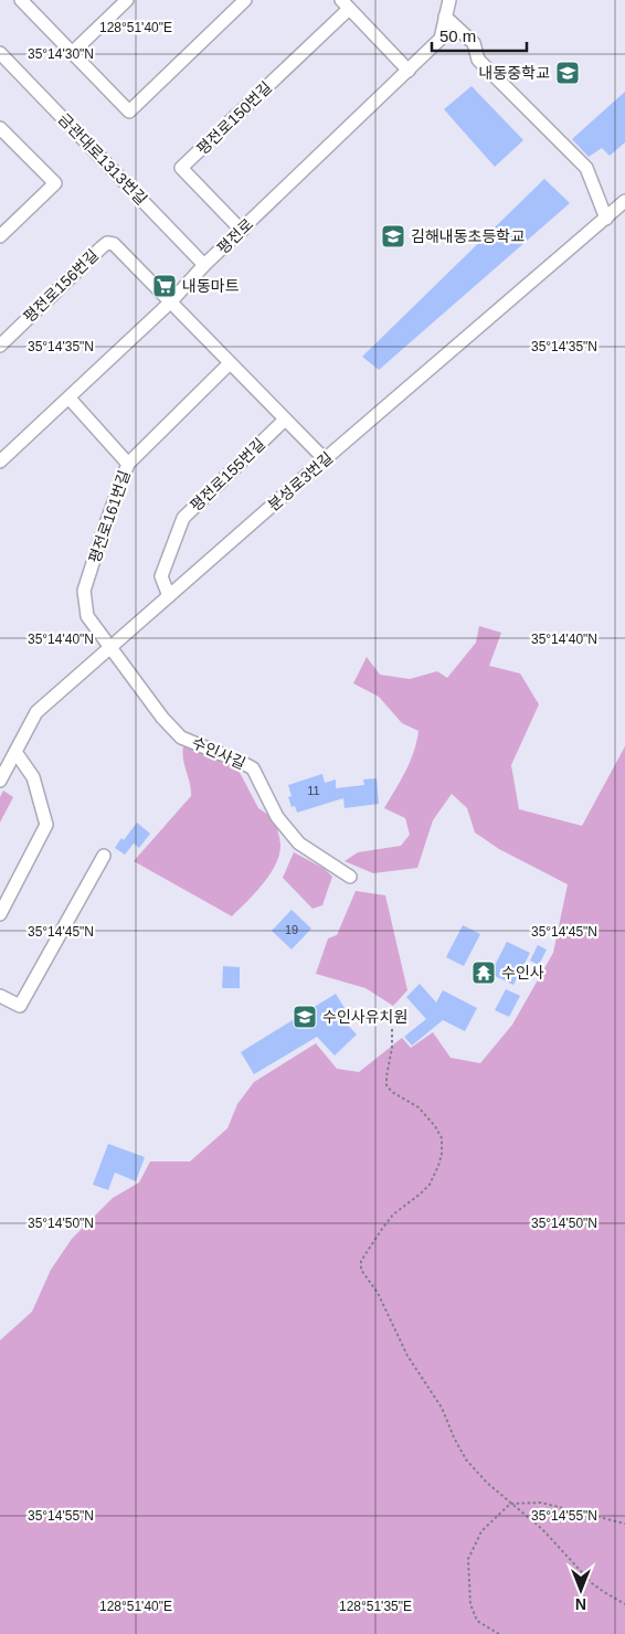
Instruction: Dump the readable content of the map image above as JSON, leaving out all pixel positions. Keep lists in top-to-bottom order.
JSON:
{
  "streets": {
    "street": [
      "평전로150번길",
      "금관대로1313번길",
      "평전로",
      "평전로156번길",
      "평전로155번길",
      "분성로3번길",
      "평전로161번길",
      "수인사길"
    ]
  },
  "crossings": [
    ["평전로150번길", "평전로"],
    ["금관대로1313번길", "평전로"],
    ["평전로", "평전로156번길"],
    ["평전로", "평전로161번길"],
    ["평전로155번길", "분성로3번길"],
    ["분성로3번길", "평전로161번길"],
    ["분성로3번길", "수인사길"],
    ["평전로161번길", "수인사길"]
  ],
  "places": {
    "school or university": ["내동중학교", "김해내동초등학교", "수인사유치원"],
    "supermarket": ["내동마트"],
    "temple": ["수인사"]
  },
  "house_numbers": ["11", "19"],
  "scale_bar": "50 m",
  "north": "bottom",
  "coordinates": [
    "128°51'40\"E",
    "35°14'30\"N",
    "35°14'35\"N",
    "35°14'40\"N",
    "35°14'45\"N",
    "35°14'50\"N",
    "35°14'55\"N",
    "128°51'35\"E"
  ]
}
